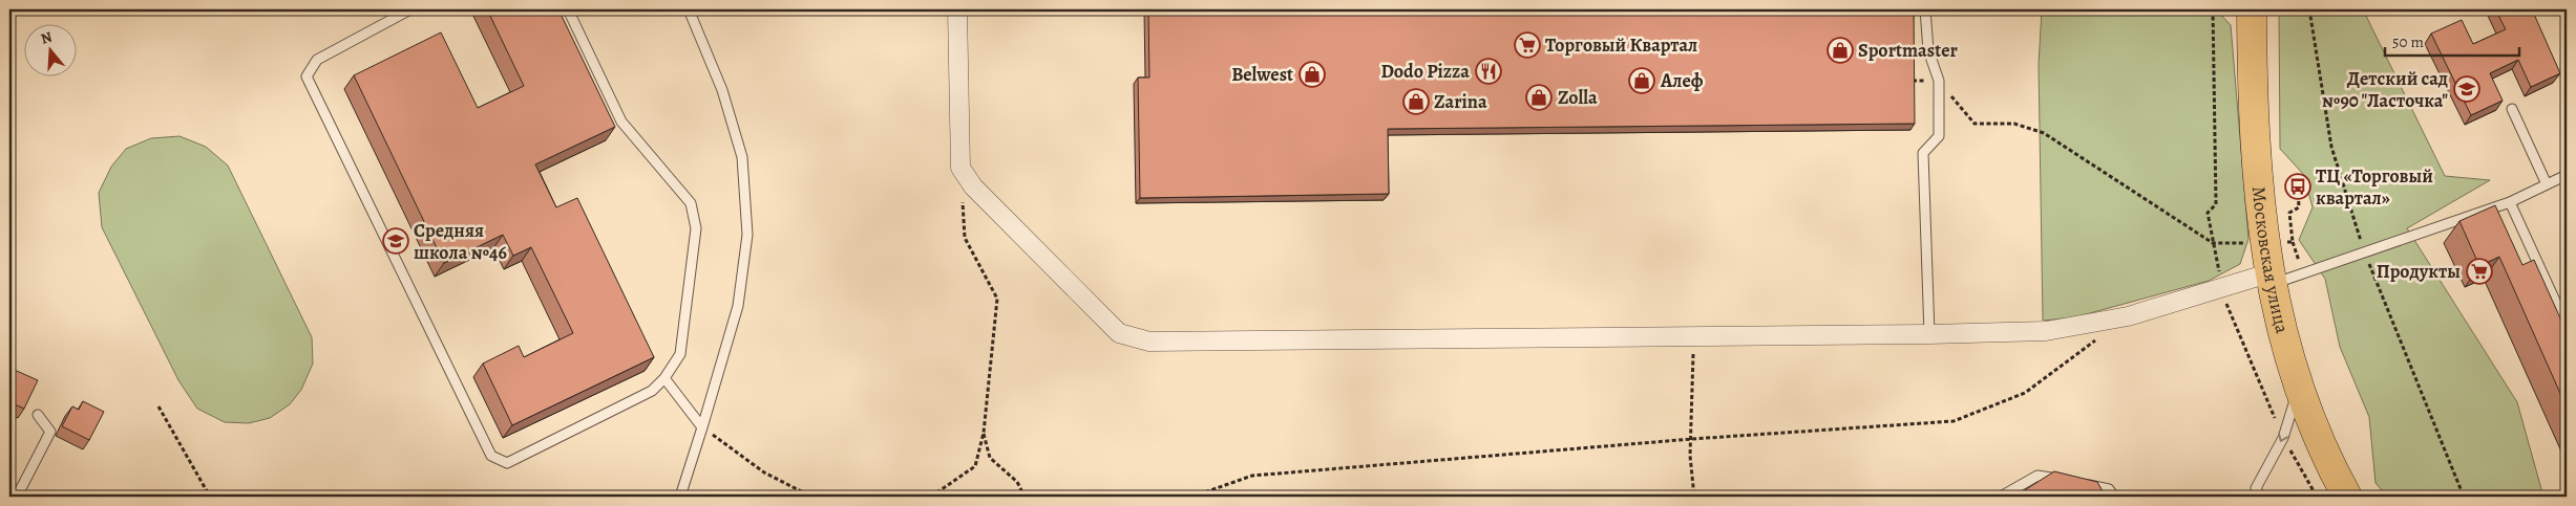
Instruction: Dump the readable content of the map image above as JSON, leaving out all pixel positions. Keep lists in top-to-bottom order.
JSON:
{
  "streets": {
    "main road": ["Московская улица"]
  },
  "places": {
    "supermarket": ["Торговый Квартал", "Продукты"],
    "shop": [
      "Sportmaster",
      "Belwest",
      "Алеф",
      "Zolla",
      "Zarina"
    ],
    "restaurant": ["Dodo Pizza"],
    "school or university": ["Детский сад №90 \"Ласточка\"", "Средняя школа №46"],
    "bus stop": ["ТЦ «Торговый квартал»"]
  },
  "scale_bar": "50 m",
  "north": "top"
}
